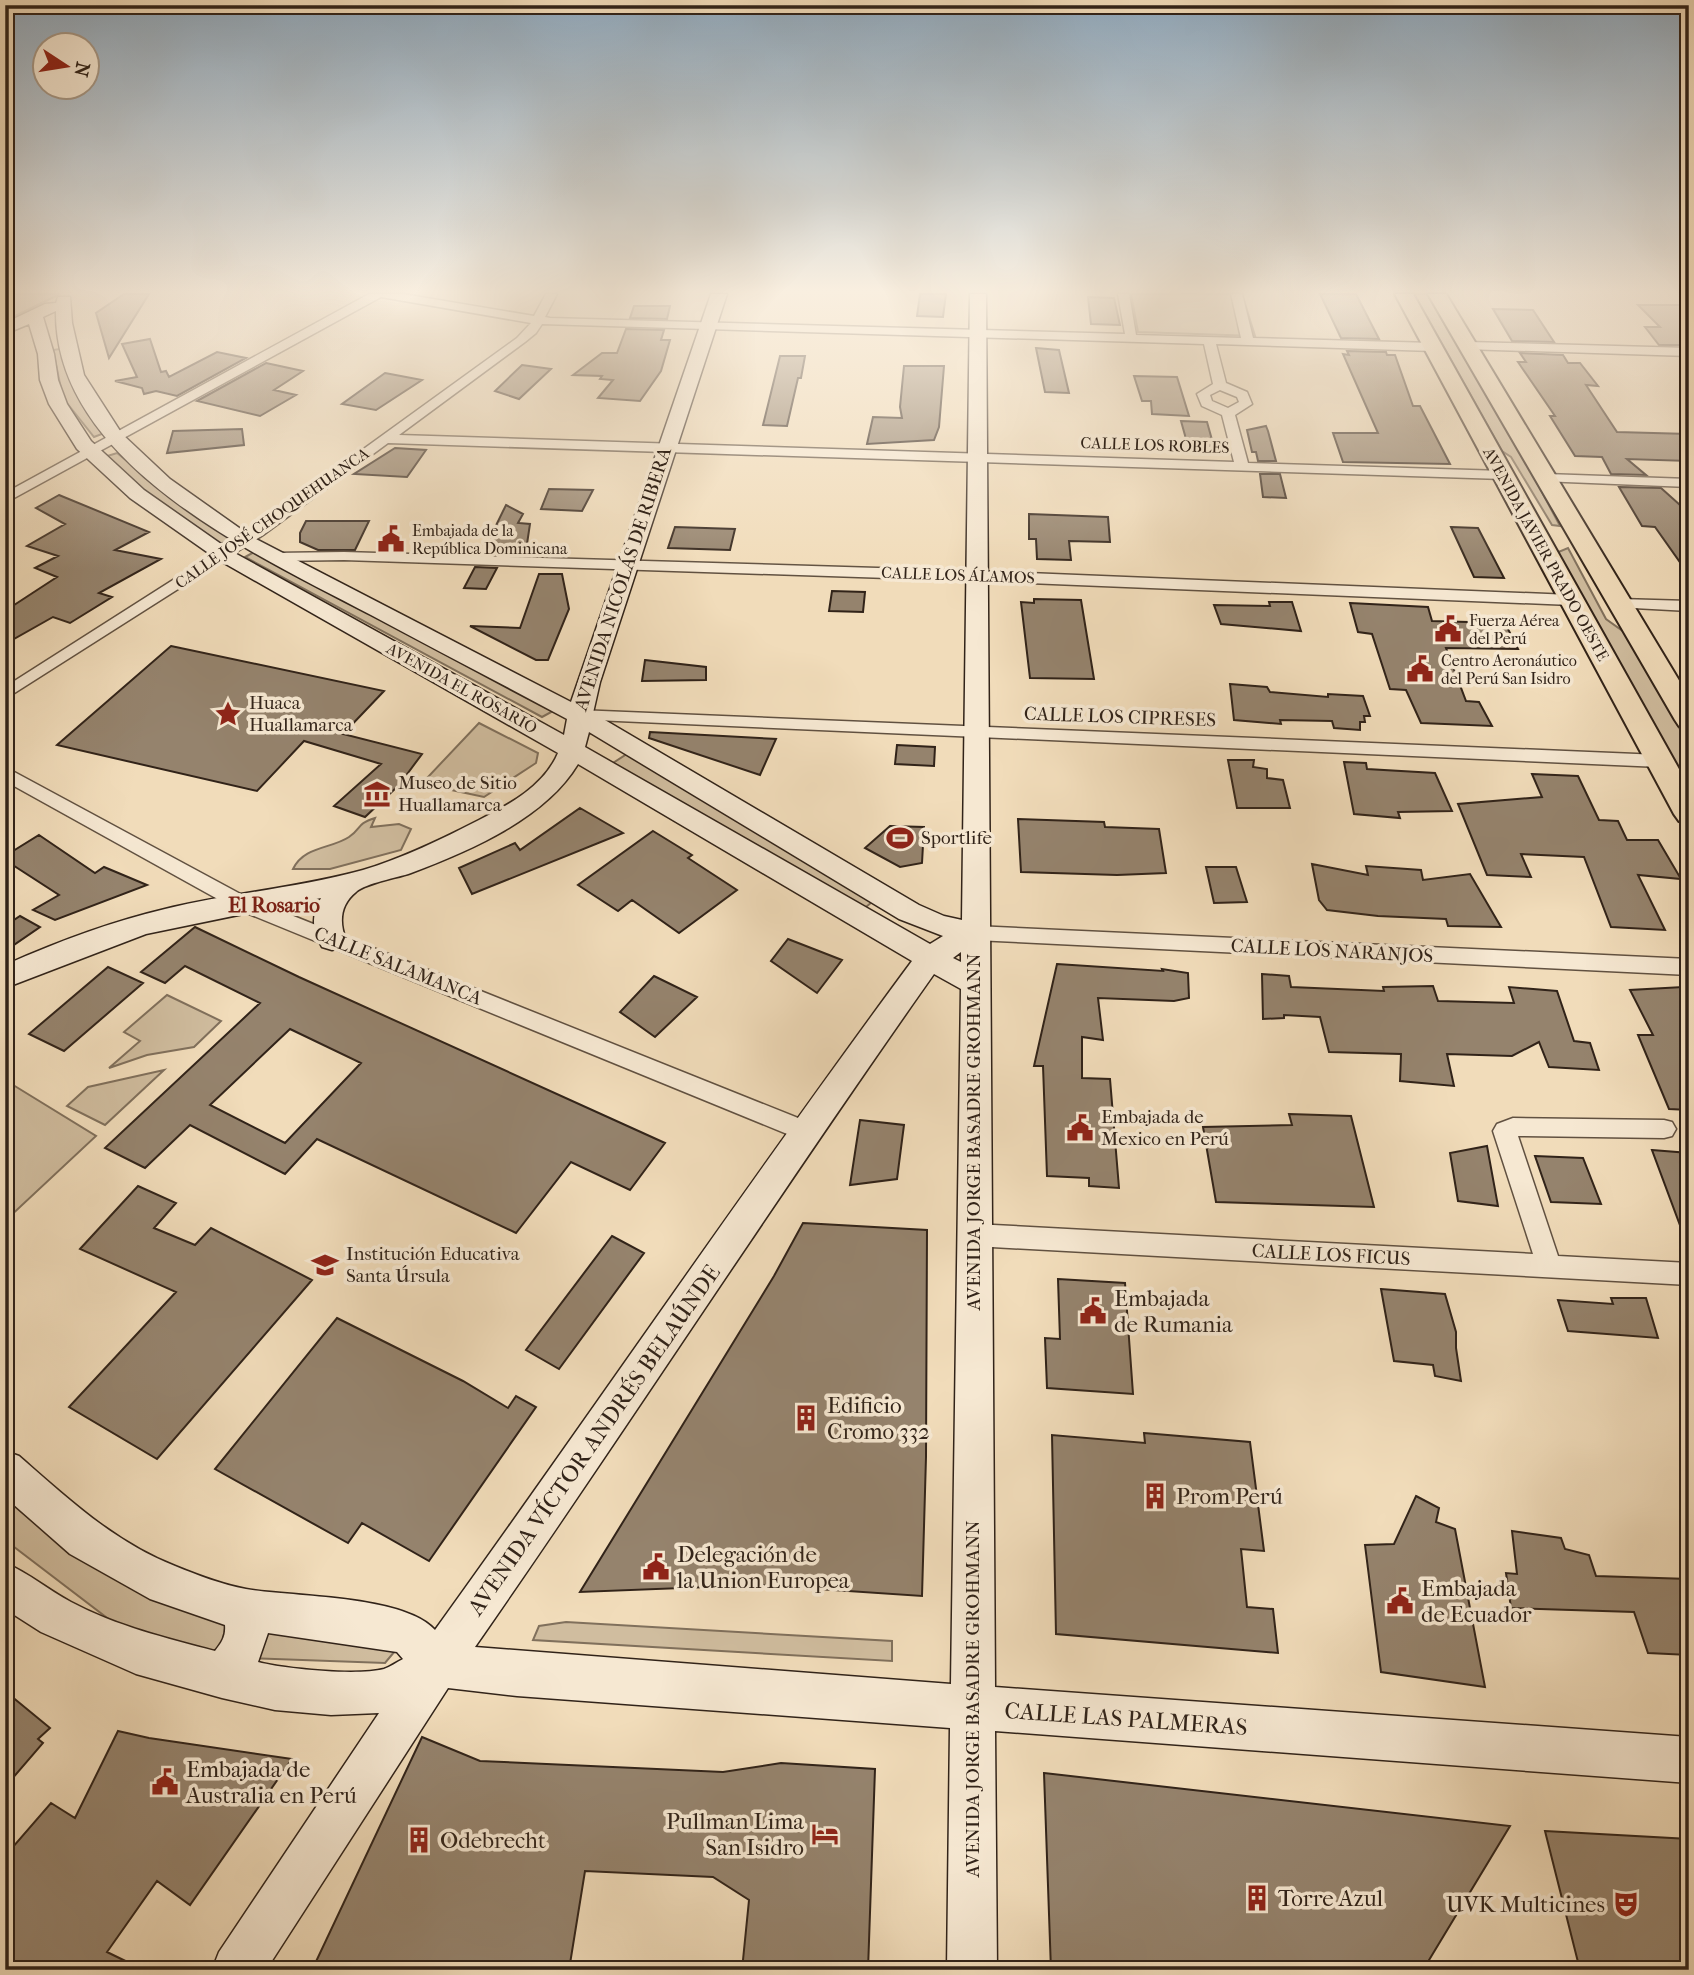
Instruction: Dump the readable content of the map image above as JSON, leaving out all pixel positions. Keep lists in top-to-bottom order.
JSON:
{
  "streets": {
    "main road": ["AVENIDA JAVIER PRADO OESTE"],
    "street": [
      "CALLE LOS ROBLES",
      "CALLE JOSÉ CHOQUEHUANCA",
      "CALLE LOS ÁLAMOS",
      "AVENIDA NICOLÁS DE RIBERA",
      "AVENIDA EL ROSARIO",
      "CALLE LOS CIPRESES",
      "CALLE LOS NARANJOS",
      "CALLE SALAMANCA",
      "AVENIDA JORGE BASADRE GROHMANN",
      "CALLE LOS FICUS",
      "AVENIDA VÍCTOR ANDRÉS BELAÚNDE",
      "CALLE LAS PALMERAS"
    ]
  },
  "crossings": [
    ["CALLE LOS ROBLES", "CALLE JOSÉ CHOQUEHUANCA"],
    ["CALLE LOS ROBLES", "AVENIDA JAVIER PRADO OESTE"],
    ["CALLE LOS ROBLES", "AVENIDA NICOLÁS DE RIBERA"],
    ["CALLE LOS ROBLES", "AVENIDA JORGE BASADRE GROHMANN"],
    ["CALLE JOSÉ CHOQUEHUANCA", "AVENIDA EL ROSARIO"],
    ["AVENIDA JAVIER PRADO OESTE", "CALLE LOS ÁLAMOS"],
    ["AVENIDA JAVIER PRADO OESTE", "CALLE LOS CIPRESES"],
    ["CALLE LOS ÁLAMOS", "AVENIDA NICOLÁS DE RIBERA"],
    ["CALLE LOS ÁLAMOS", "AVENIDA EL ROSARIO"],
    ["CALLE LOS ÁLAMOS", "AVENIDA JORGE BASADRE GROHMANN"],
    ["AVENIDA NICOLÁS DE RIBERA", "AVENIDA EL ROSARIO"],
    ["AVENIDA NICOLÁS DE RIBERA", "CALLE LOS CIPRESES"],
    ["AVENIDA NICOLÁS DE RIBERA", "CALLE SALAMANCA"],
    ["AVENIDA EL ROSARIO", "CALLE LOS CIPRESES"],
    ["AVENIDA EL ROSARIO", "CALLE LOS NARANJOS"],
    ["AVENIDA EL ROSARIO", "AVENIDA JORGE BASADRE GROHMANN"],
    ["AVENIDA EL ROSARIO", "AVENIDA VÍCTOR ANDRÉS BELAÚNDE"],
    ["CALLE LOS CIPRESES", "AVENIDA JORGE BASADRE GROHMANN"],
    ["CALLE LOS NARANJOS", "AVENIDA JORGE BASADRE GROHMANN"],
    ["CALLE LOS NARANJOS", "AVENIDA VÍCTOR ANDRÉS BELAÚNDE"],
    ["CALLE SALAMANCA", "AVENIDA VÍCTOR ANDRÉS BELAÚNDE"],
    ["AVENIDA JORGE BASADRE GROHMANN", "CALLE LOS FICUS"],
    ["AVENIDA JORGE BASADRE GROHMANN", "AVENIDA VÍCTOR ANDRÉS BELAÚNDE"],
    ["AVENIDA JORGE BASADRE GROHMANN", "CALLE LAS PALMERAS"],
    ["AVENIDA VÍCTOR ANDRÉS BELAÚNDE", "CALLE LAS PALMERAS"]
  ],
  "districts": ["El Rosario"],
  "places": {
    "public building": [
      "Embajada de la República Dominicana",
      "Fuerza Aérea del Perú",
      "Centro Aeronáutico del Perú San Isidro",
      "Embajada de Mexico en Perú",
      "Embajada de Rumania",
      "Delegación de la Union Europea",
      "Embajada de Ecuador",
      "Embajada de Australia en Perú"
    ],
    "place": ["Huaca Huallamarca"],
    "museum": ["Museo de Sitio Huallamarca"],
    "sports": ["Sportlife"],
    "school or university": ["Institución Educativa Santa Úrsula"],
    "building": [
      "Edificio Cromo 332",
      "Prom Perú",
      "Odebrecht",
      "Torre Azul"
    ],
    "hotel": ["Pullman Lima San Isidro"],
    "theatre": ["UVK Multicines"]
  },
  "north": "right"
}
